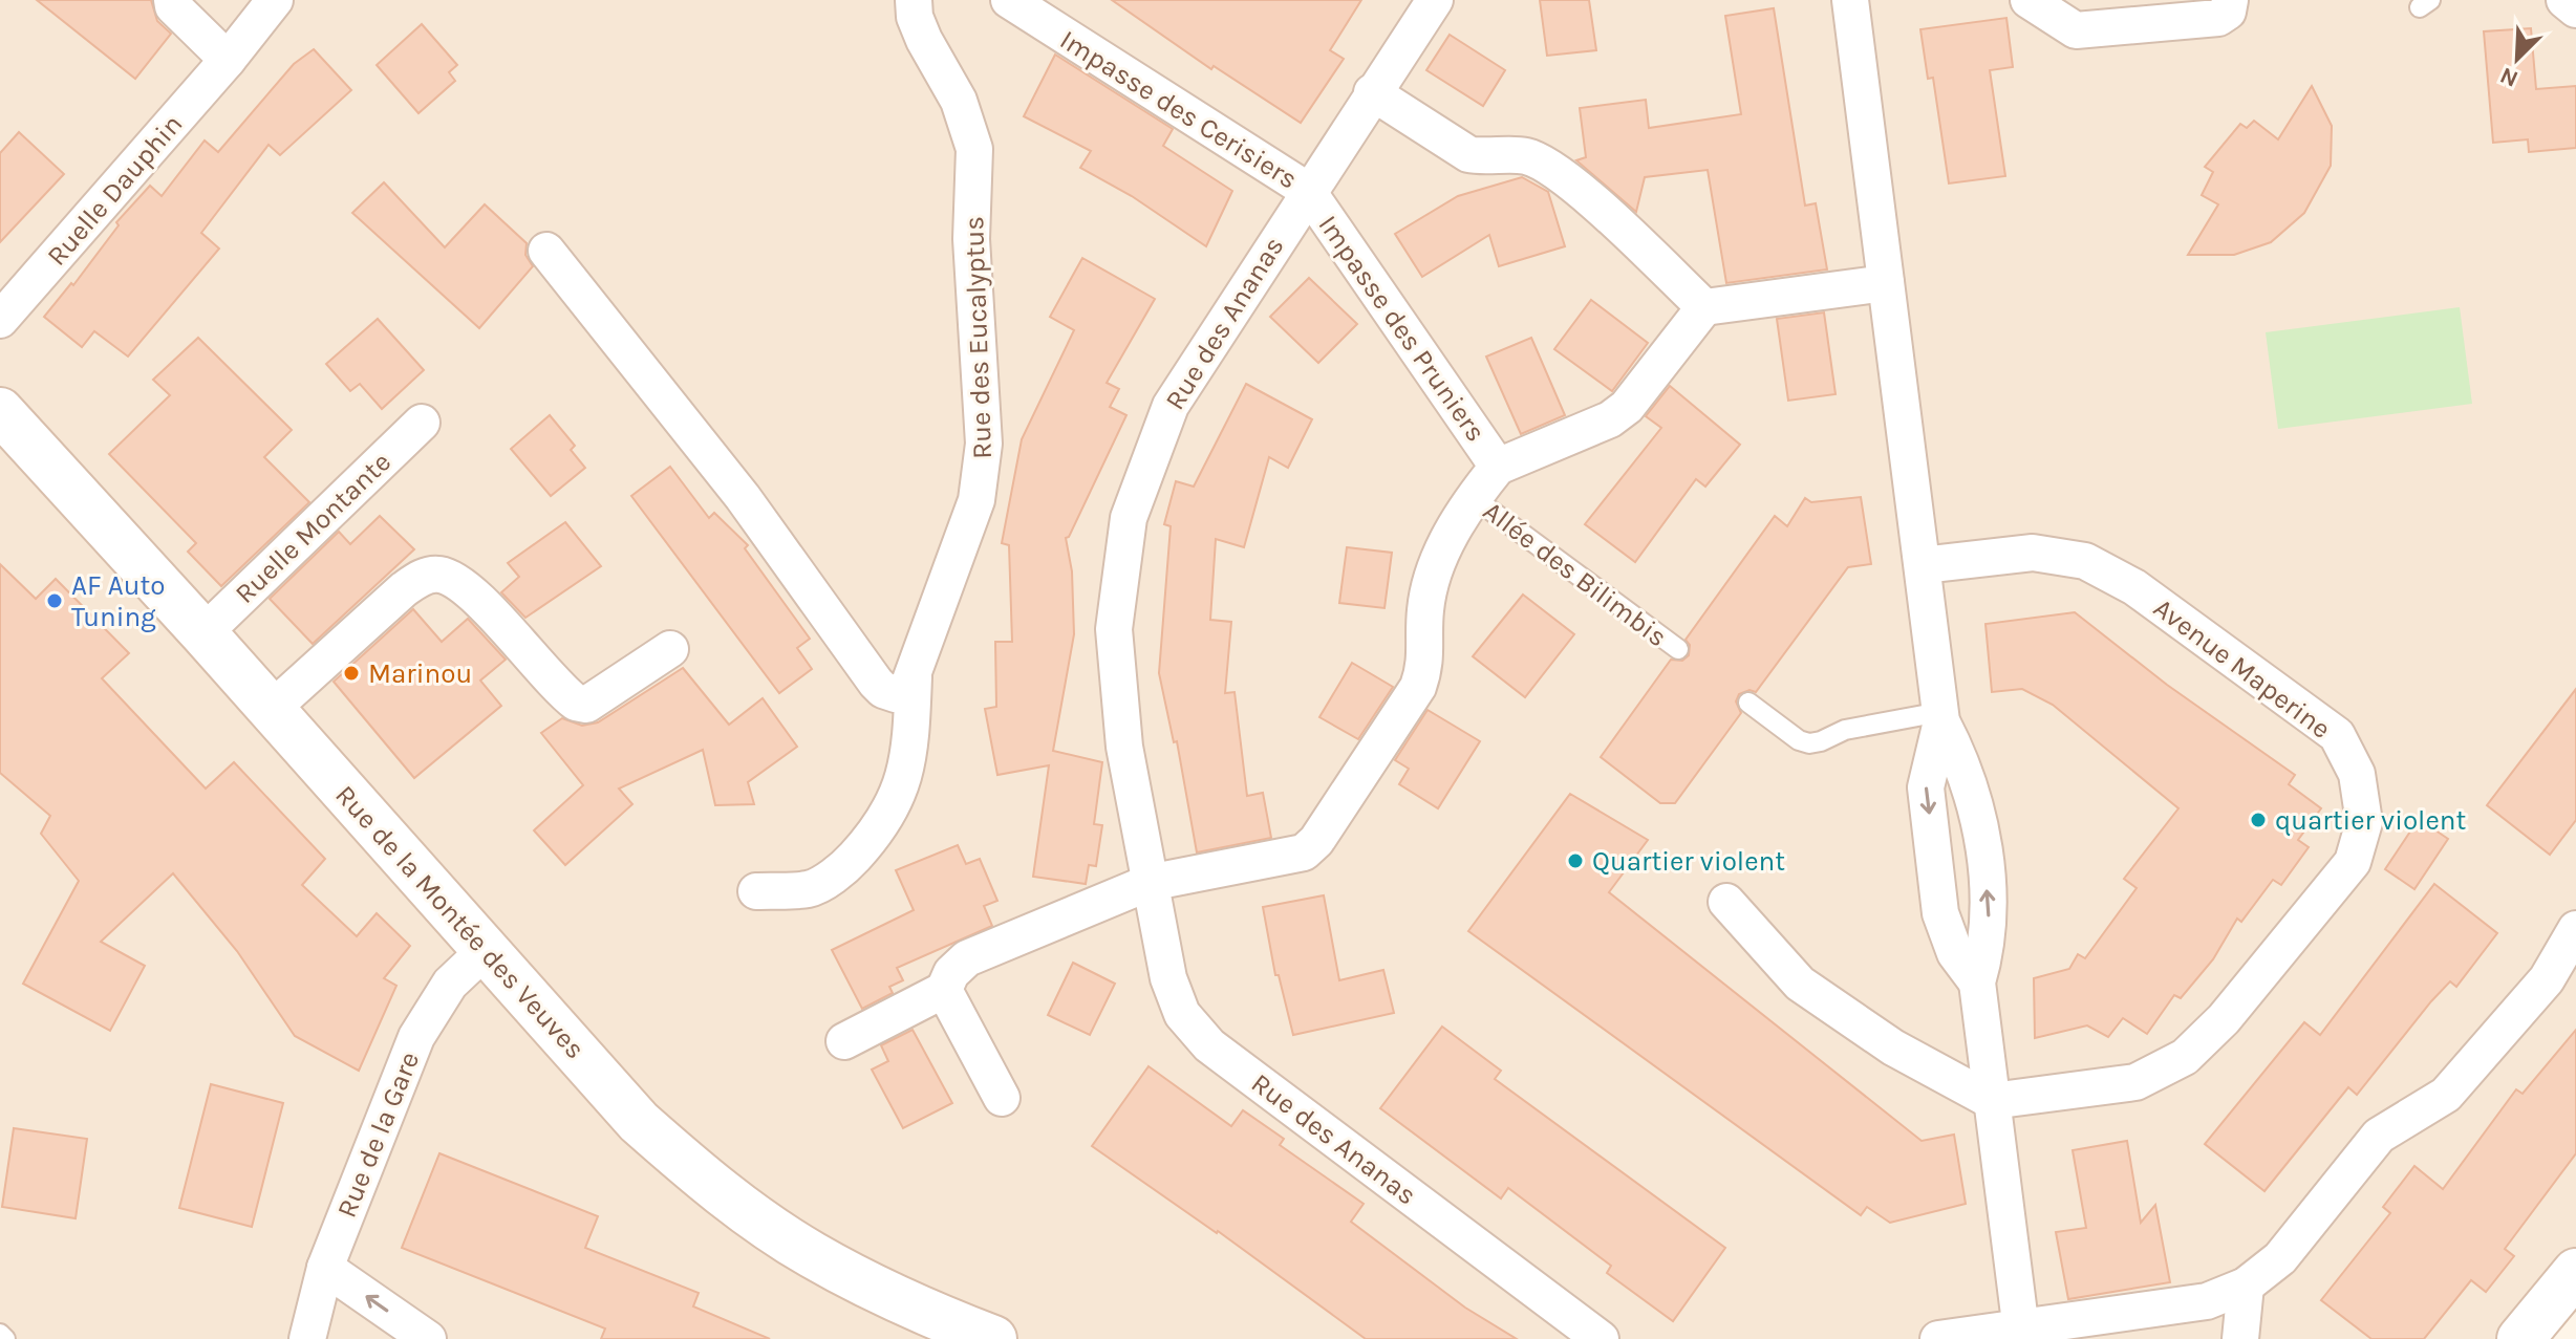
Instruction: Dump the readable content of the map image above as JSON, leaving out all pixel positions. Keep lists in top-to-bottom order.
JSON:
{
  "streets": {
    "main road": ["Rue de la Montée des Veuves"],
    "street": [
      "Impasse des Cerisiers",
      "Ruelle Dauphin",
      "Rue des Ananas",
      "Impasse des Pruniers",
      "Rue des Eucalyptus",
      "Ruelle Montante",
      "Avenue Maperine",
      "Rue de la Gare"
    ],
    "lane": ["Allée des Bilimbis"]
  },
  "crossings": [
    ["Impasse des Cerisiers", "Rue des Ananas"],
    ["Impasse des Cerisiers", "Impasse des Pruniers"],
    ["Rue des Ananas", "Impasse des Pruniers"],
    ["Impasse des Pruniers", "Allée des Bilimbis"],
    ["Ruelle Montante", "Rue de la Montée des Veuves"],
    ["Rue de la Montée des Veuves", "Rue de la Gare"]
  ],
  "places": [
    "AF Auto Tuning",
    "Marinou",
    "quartier violent",
    "Quartier violent"
  ],
  "north": "bottom left"
}
